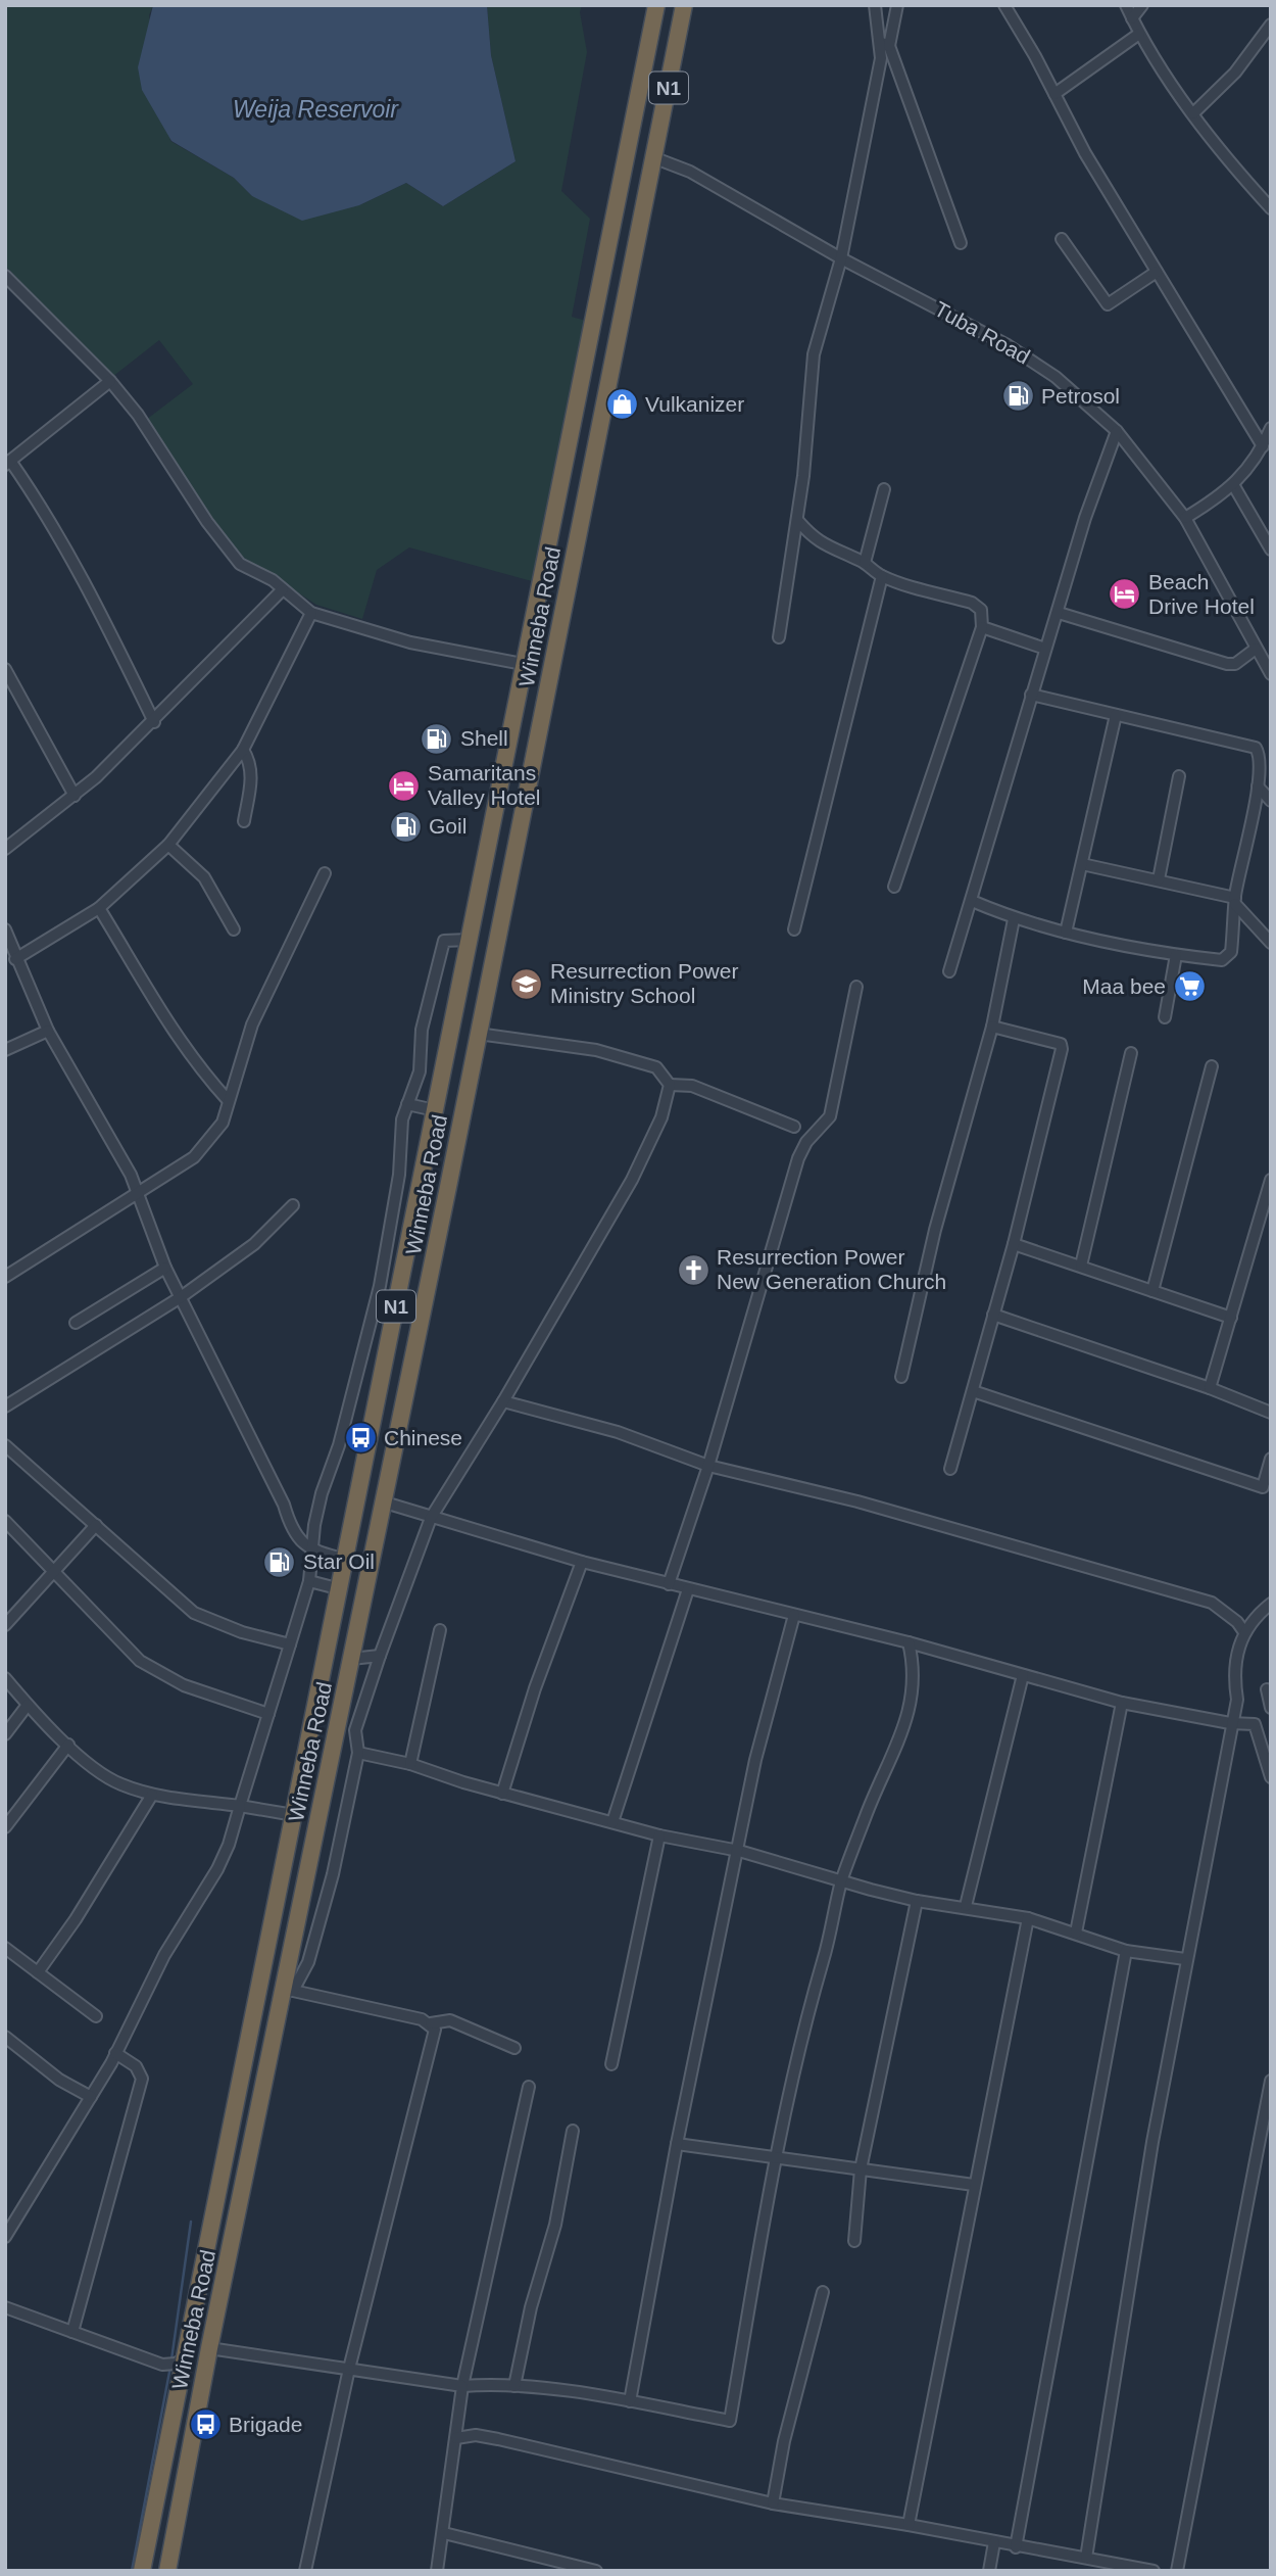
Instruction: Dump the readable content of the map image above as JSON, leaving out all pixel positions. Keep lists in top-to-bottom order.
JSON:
{
  "streets": {
    "highway": ["N1", "Winneba Road"],
    "street": ["Tuba Road"]
  },
  "crossings": [
    ["Tuba Road", "Winneba Road"]
  ],
  "water": ["Weija Reservoir"],
  "places": {
    "fuel station": [
      "Petrosol",
      "Shell",
      "Goil",
      "Star Oil"
    ],
    "shop": ["Vulkanizer"],
    "hotel": ["Beach Drive Hotel", "Samaritans Valley Hotel"],
    "school or university": ["Resurrection Power Ministry School"],
    "supermarket": ["Maa bee"],
    "church": ["Resurrection Power New Generation Church"],
    "bus stop": ["Chinese", "Brigade"]
  }
}
